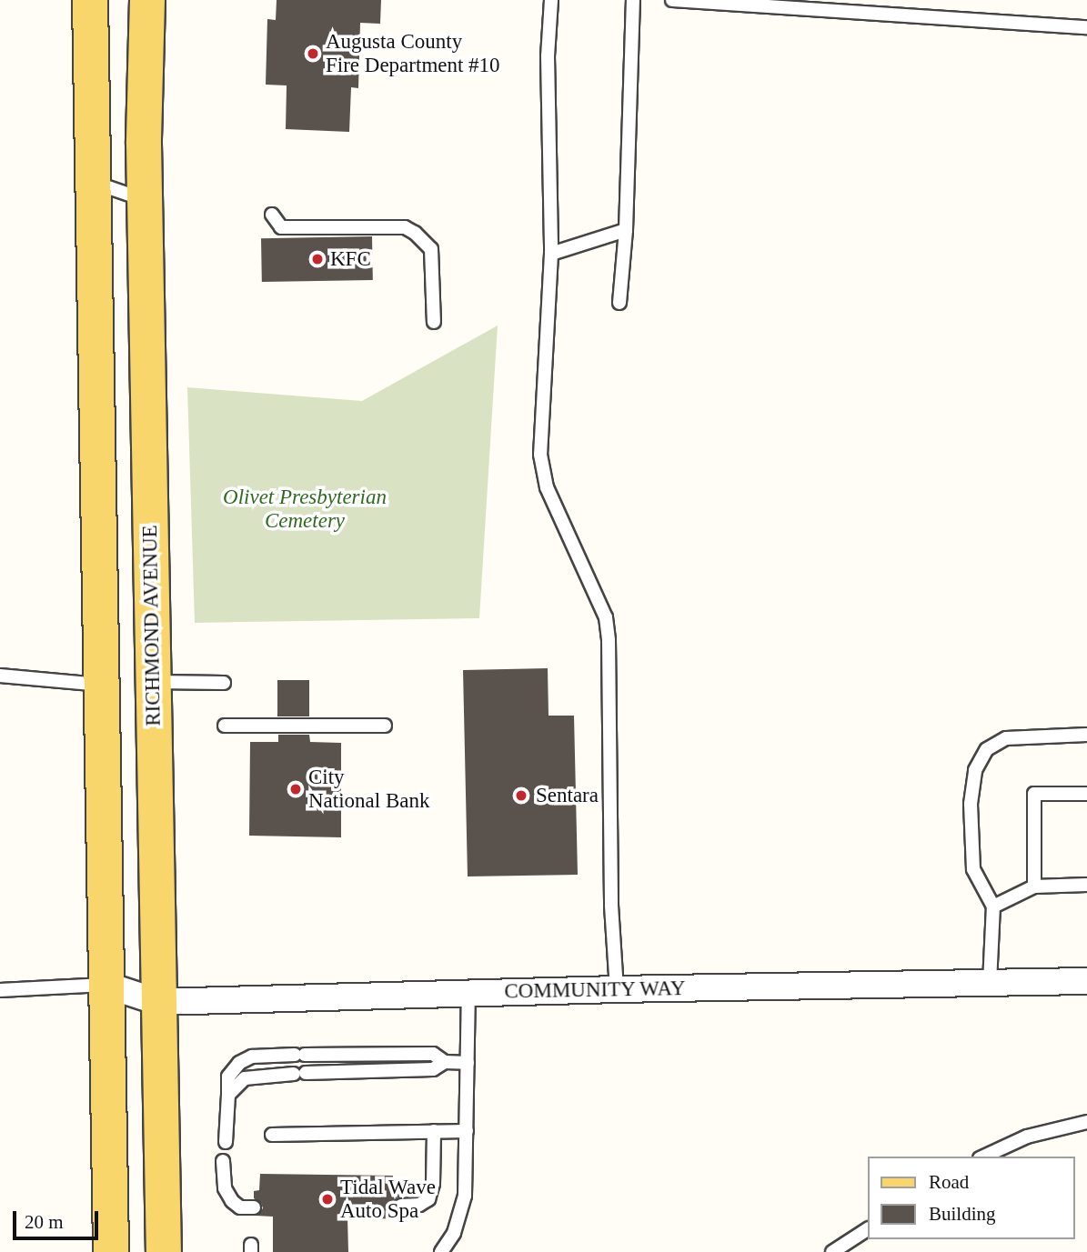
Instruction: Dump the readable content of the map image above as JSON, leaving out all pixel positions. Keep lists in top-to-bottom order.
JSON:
{
  "streets": {
    "main road": ["RICHMOND AVENUE"],
    "street": ["COMMUNITY WAY"]
  },
  "crossings": [
    ["RICHMOND AVENUE", "COMMUNITY WAY"]
  ],
  "parks": ["Olivet Presbyterian Cemetery"],
  "places": [
    "Augusta County Fire Department #10",
    "KFC",
    "City National Bank",
    "Sentara",
    "Tidal Wave Auto Spa"
  ],
  "legend": ["Road", "Building"],
  "scale_bar": "20 m"
}
